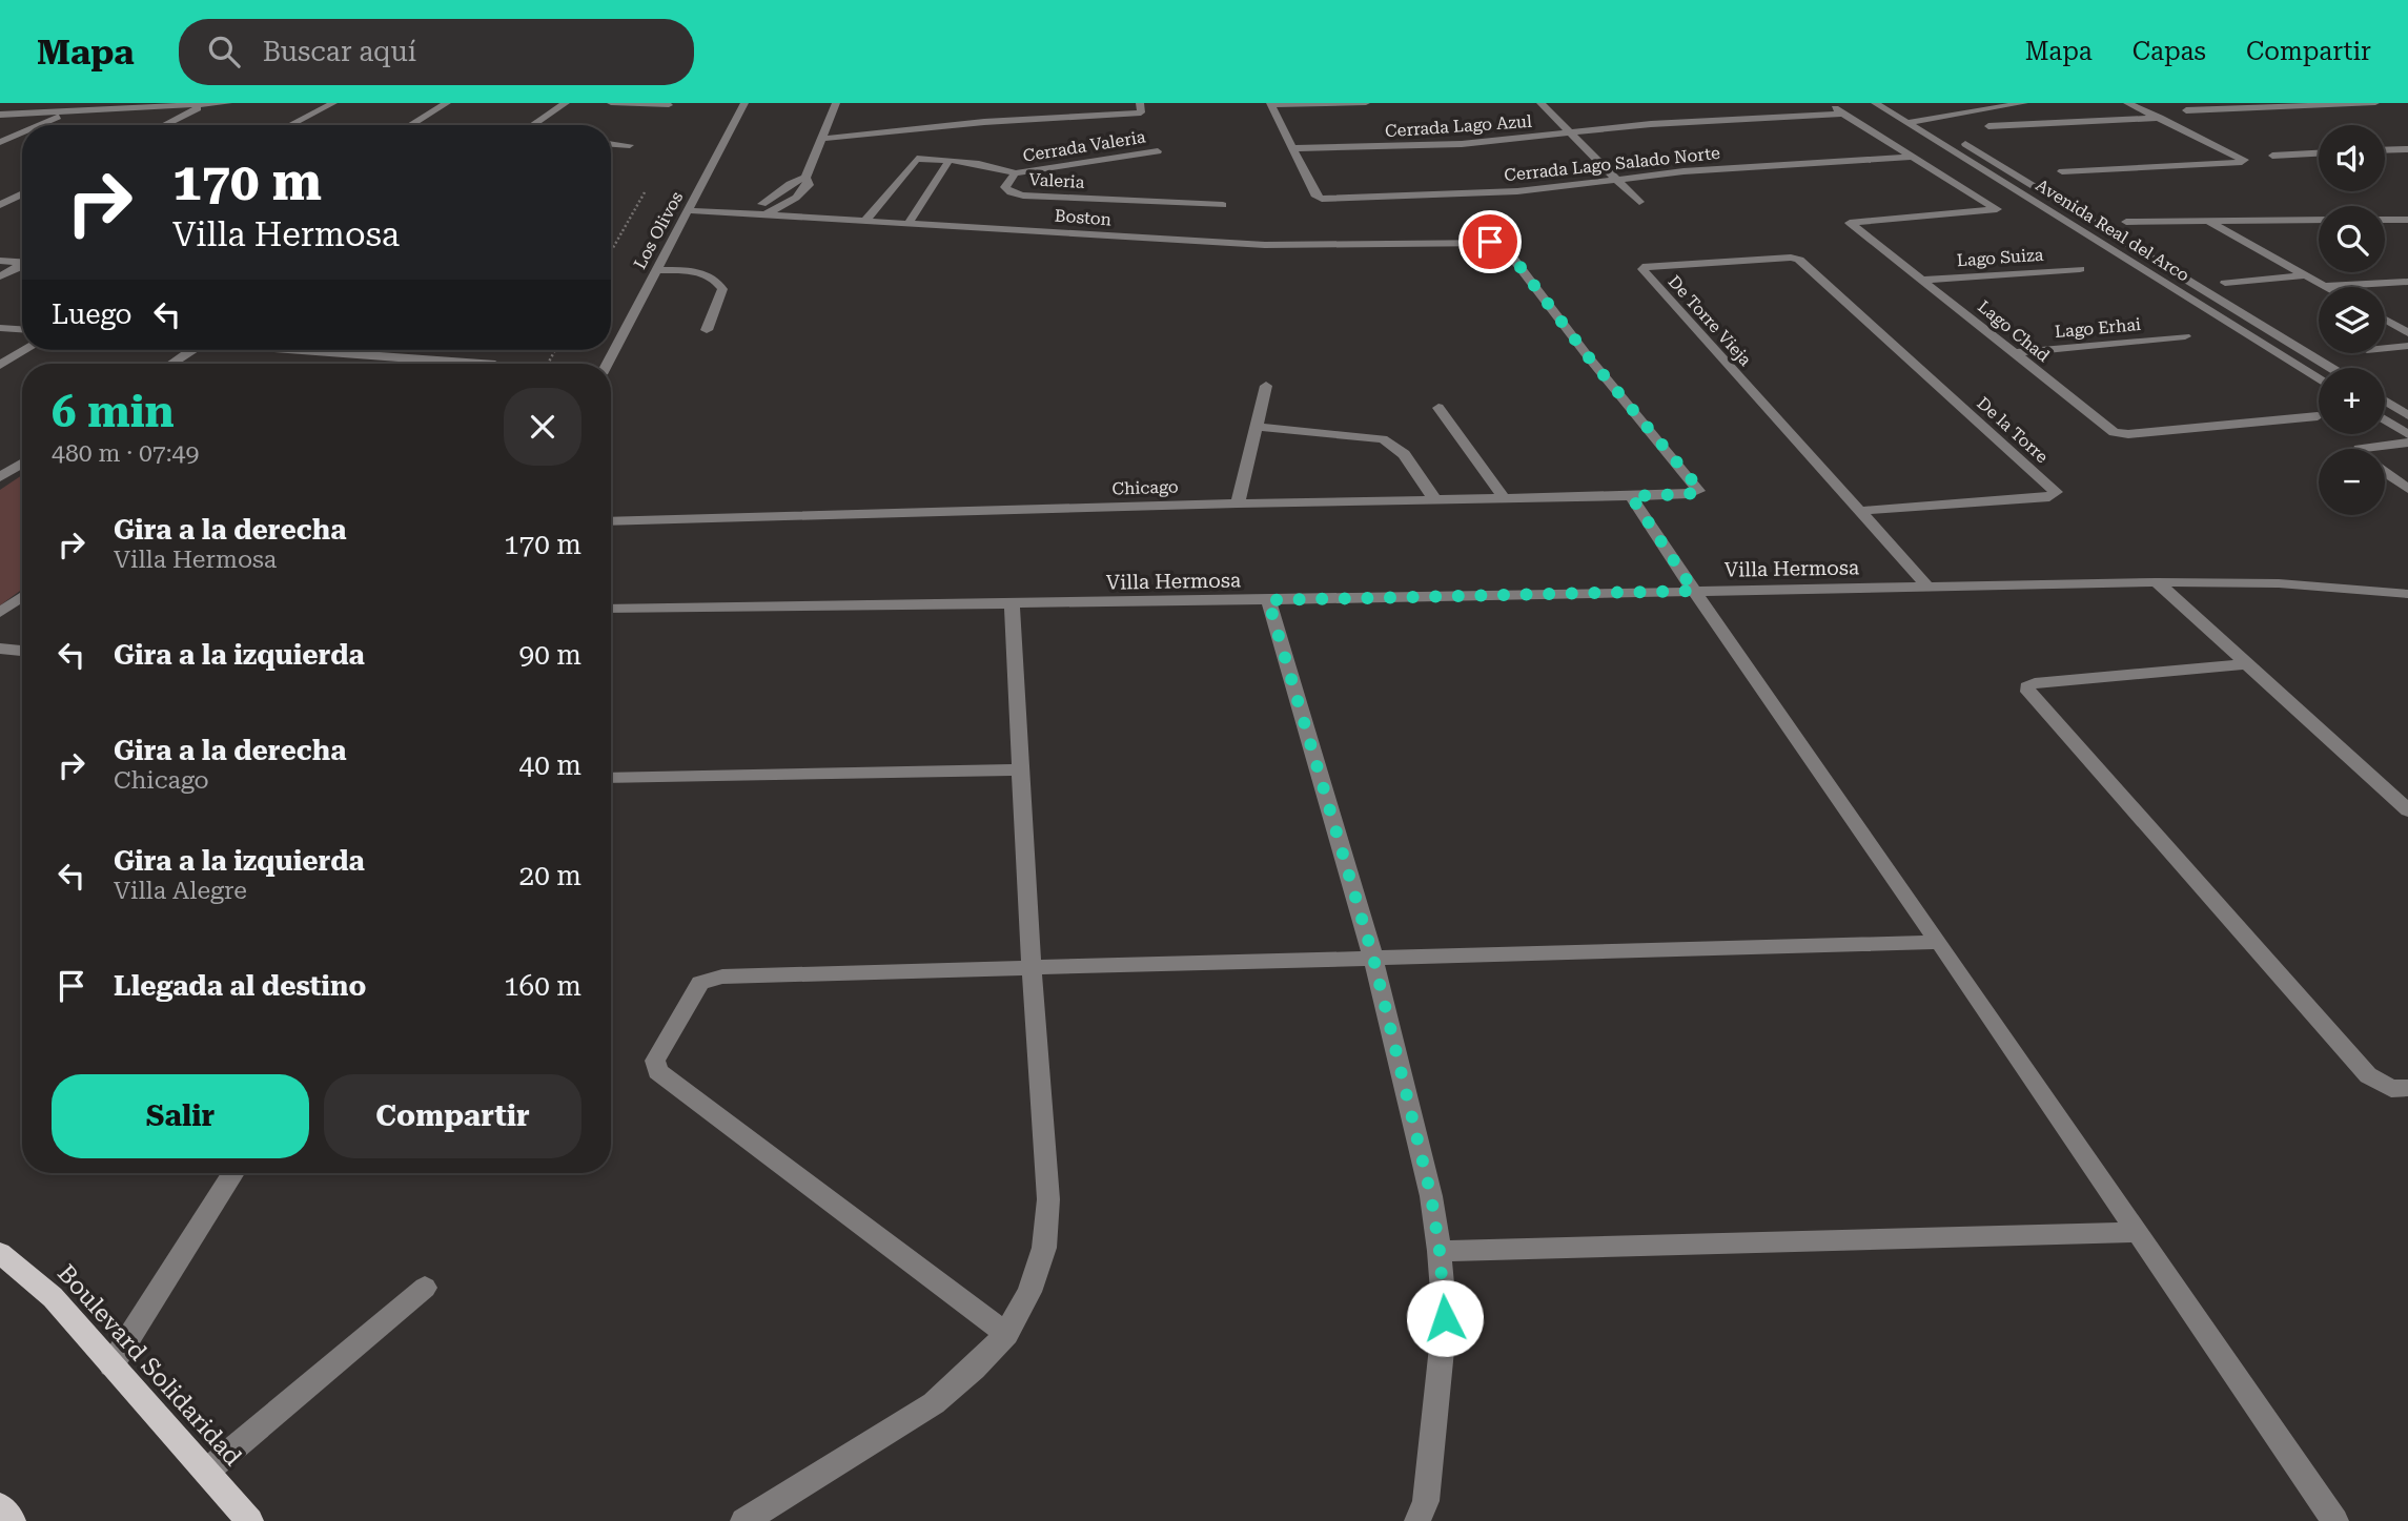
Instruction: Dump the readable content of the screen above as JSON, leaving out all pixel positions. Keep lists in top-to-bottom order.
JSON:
{
  "streets": {
    "main road": ["Boulevard Solidaridad"],
    "street": [
      "Cerrada Lago Azul",
      "Cerrada Valeria",
      "Cerrada Lago Salado Norte",
      "Valeria",
      "Boston",
      "Los Olivos",
      "Avenida Real del Arco",
      "Lago Suiza",
      "De Torre Vieja",
      "Lago Erhai",
      "Lago Chad",
      "De la Torre",
      "Chicago",
      "Villa Hermosa"
    ]
  },
  "crossings": [
    ["Cerrada Lago Azul", "Cerrada Lago Salado Norte"],
    ["Cerrada Valeria", "Valeria"],
    ["Valeria", "Boston"],
    ["Boston", "Los Olivos"],
    ["Boston", "Chicago"],
    ["Lago Suiza", "Lago Chad"],
    ["De Torre Vieja", "De la Torre"],
    ["Lago Erhai", "Lago Chad"]
  ],
  "page": {
    "header": "Mapa",
    "search": "Buscar aquí",
    "nav": ["Mapa", "Capas", "Compartir"],
    "map_buttons": ["+", "−"],
    "turn": ["170 m", "Villa Hermosa"],
    "then": "Luego",
    "heading": ["6 min", "480 m · 07:49"],
    "list": [
      {
        "name": "Gira a la derecha",
        "note": "Villa Hermosa",
        "value": "170 m"
      },
      {
        "name": "Gira a la izquierda",
        "value": "90 m"
      },
      {
        "name": "Gira a la derecha",
        "note": "Chicago",
        "value": "40 m"
      },
      {
        "name": "Gira a la izquierda",
        "note": "Villa Alegre",
        "value": "20 m"
      },
      {
        "name": "Llegada al destino",
        "value": "160 m"
      }
    ],
    "buttons": ["Salir", "Compartir"]
  }
}
